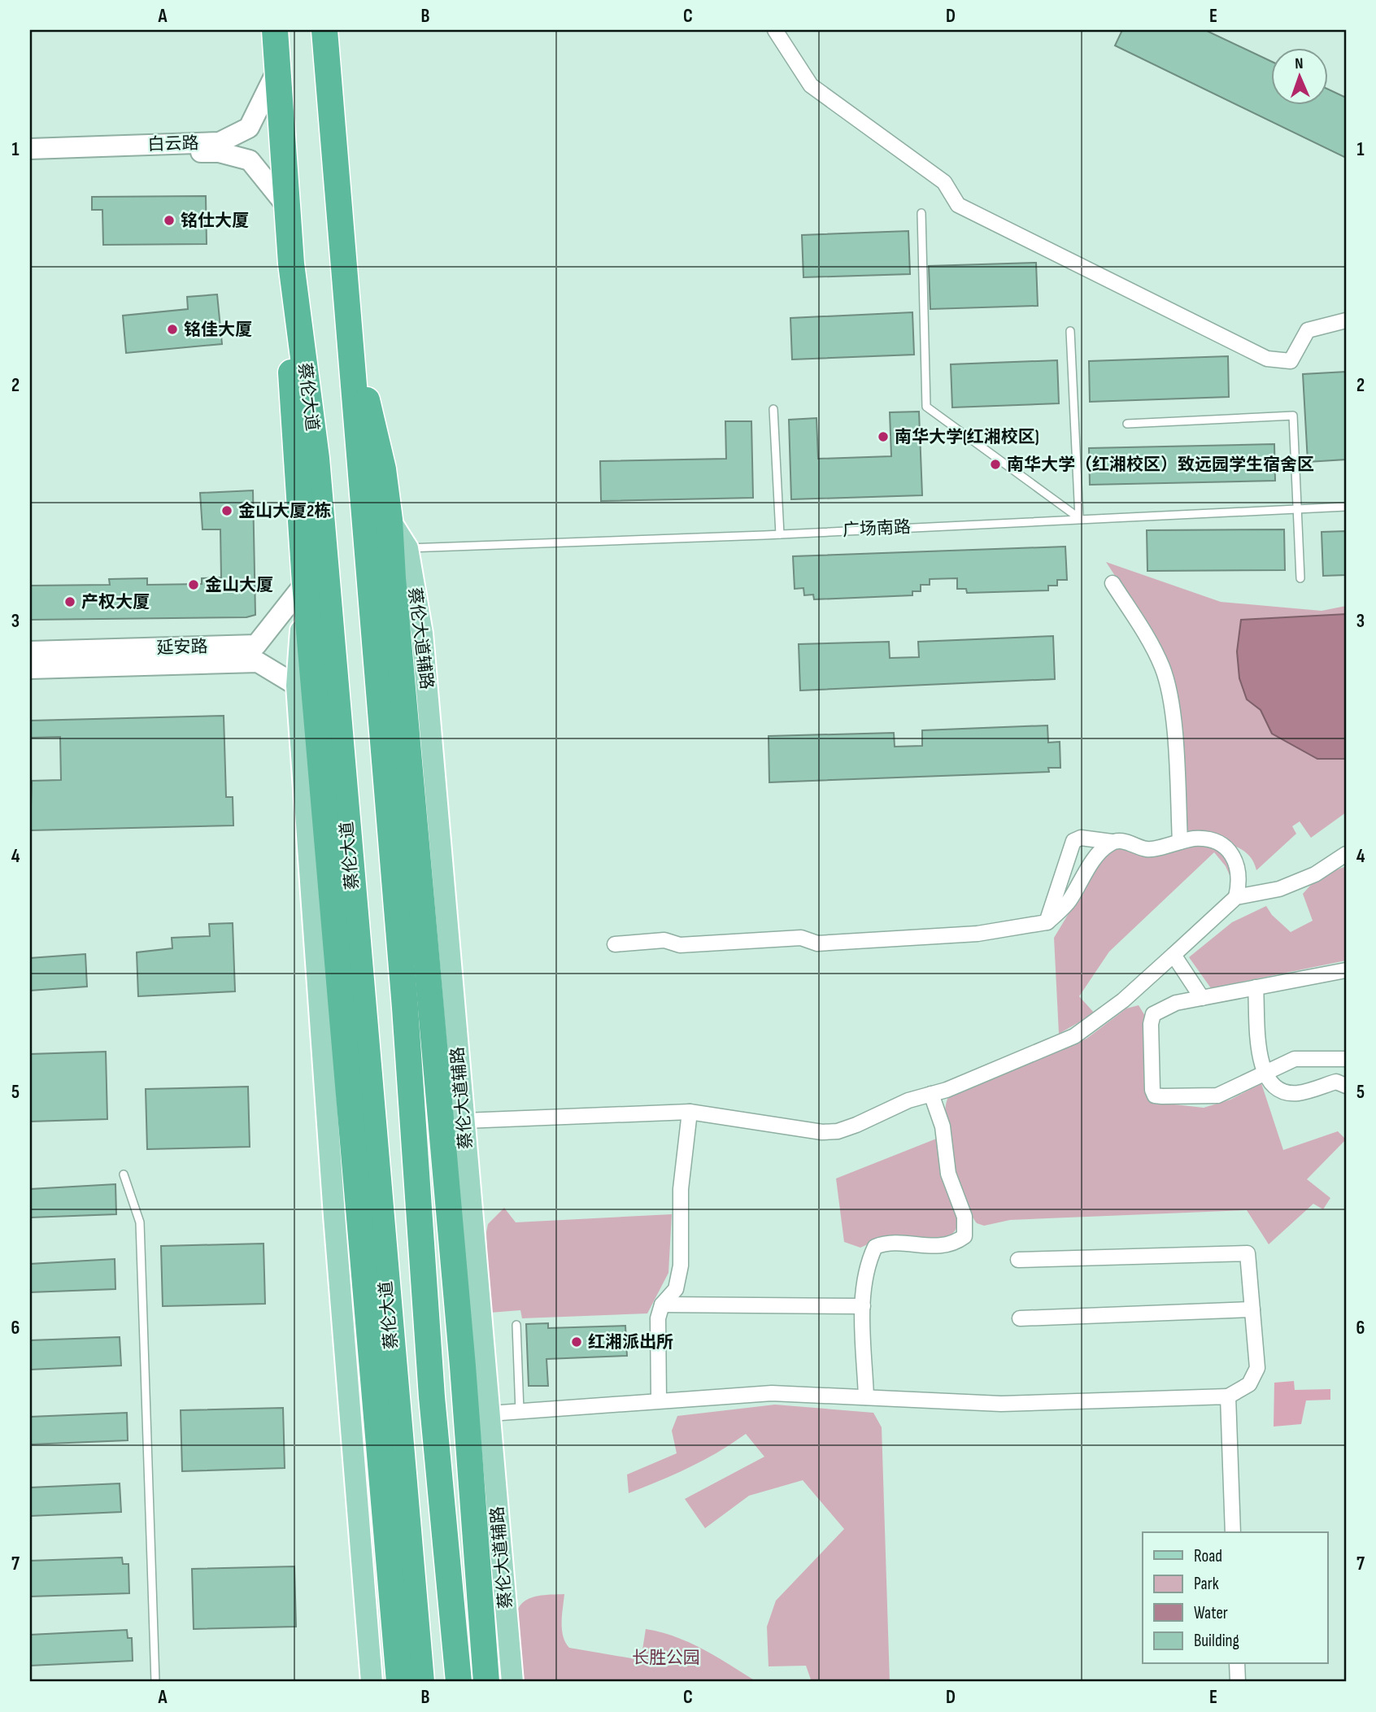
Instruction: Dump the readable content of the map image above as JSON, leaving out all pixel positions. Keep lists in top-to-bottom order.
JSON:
{
  "streets": {
    "highway": ["蔡伦大道"],
    "main road": ["白云路", "蔡伦大道辅路", "延安路"],
    "lane": ["广场南路"]
  },
  "crossings": [
    ["白云路", "蔡伦大道"],
    ["广场南路", "蔡伦大道辅路"]
  ],
  "parks": ["长胜公园"],
  "places": [
    "铭仕大厦",
    "铭佳大厦",
    "南华大学(红湘校区)",
    "南华大学（红湘校区）致远园学生宿舍区",
    "金山大厦2栋",
    "金山大厦",
    "产权大厦",
    "红湘派出所"
  ],
  "legend": [
    "Road",
    "Park",
    "Water",
    "Building"
  ],
  "north": "top",
  "grid": {
    "columns": [
      "A",
      "B",
      "C",
      "D",
      "E"
    ],
    "rows": [
      "1",
      "2",
      "3",
      "4",
      "5",
      "6",
      "7"
    ]
  }
}
